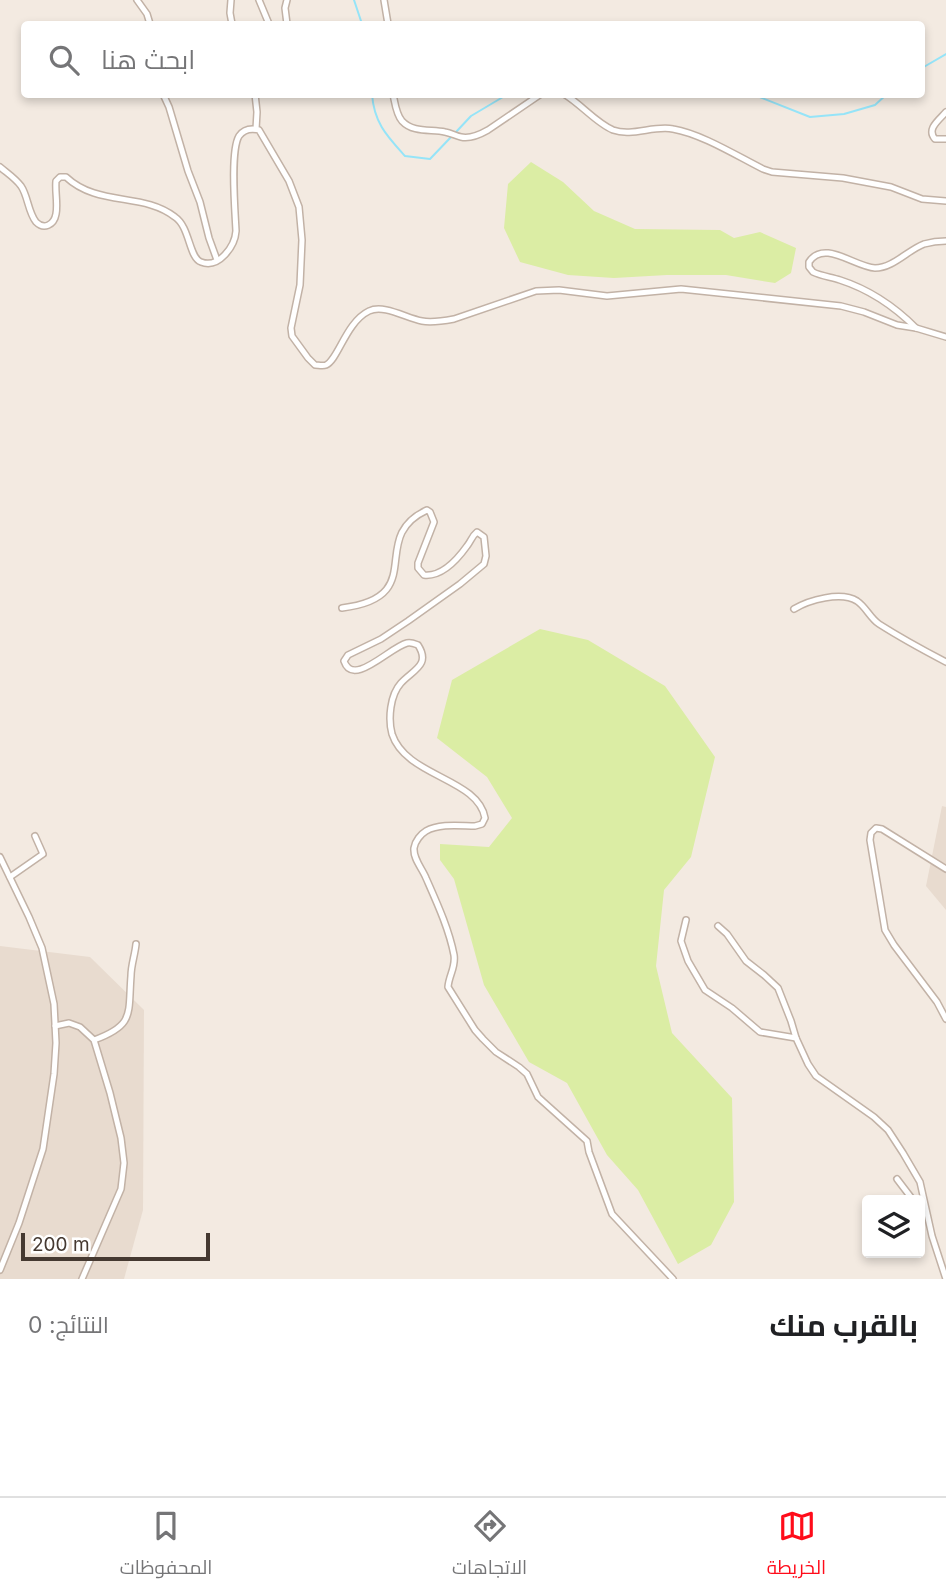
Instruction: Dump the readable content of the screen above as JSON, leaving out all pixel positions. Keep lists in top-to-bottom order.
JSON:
{
  "scale_bar": "200 m",
  "page": {
    "search": "ابحث هنا",
    "scale": "200 m",
    "heading": ["بالقرب منك", "النتائج: 0"],
    "nav": ["الخريطة", "الاتجاهات", "المحفوظات"]
  }
}
